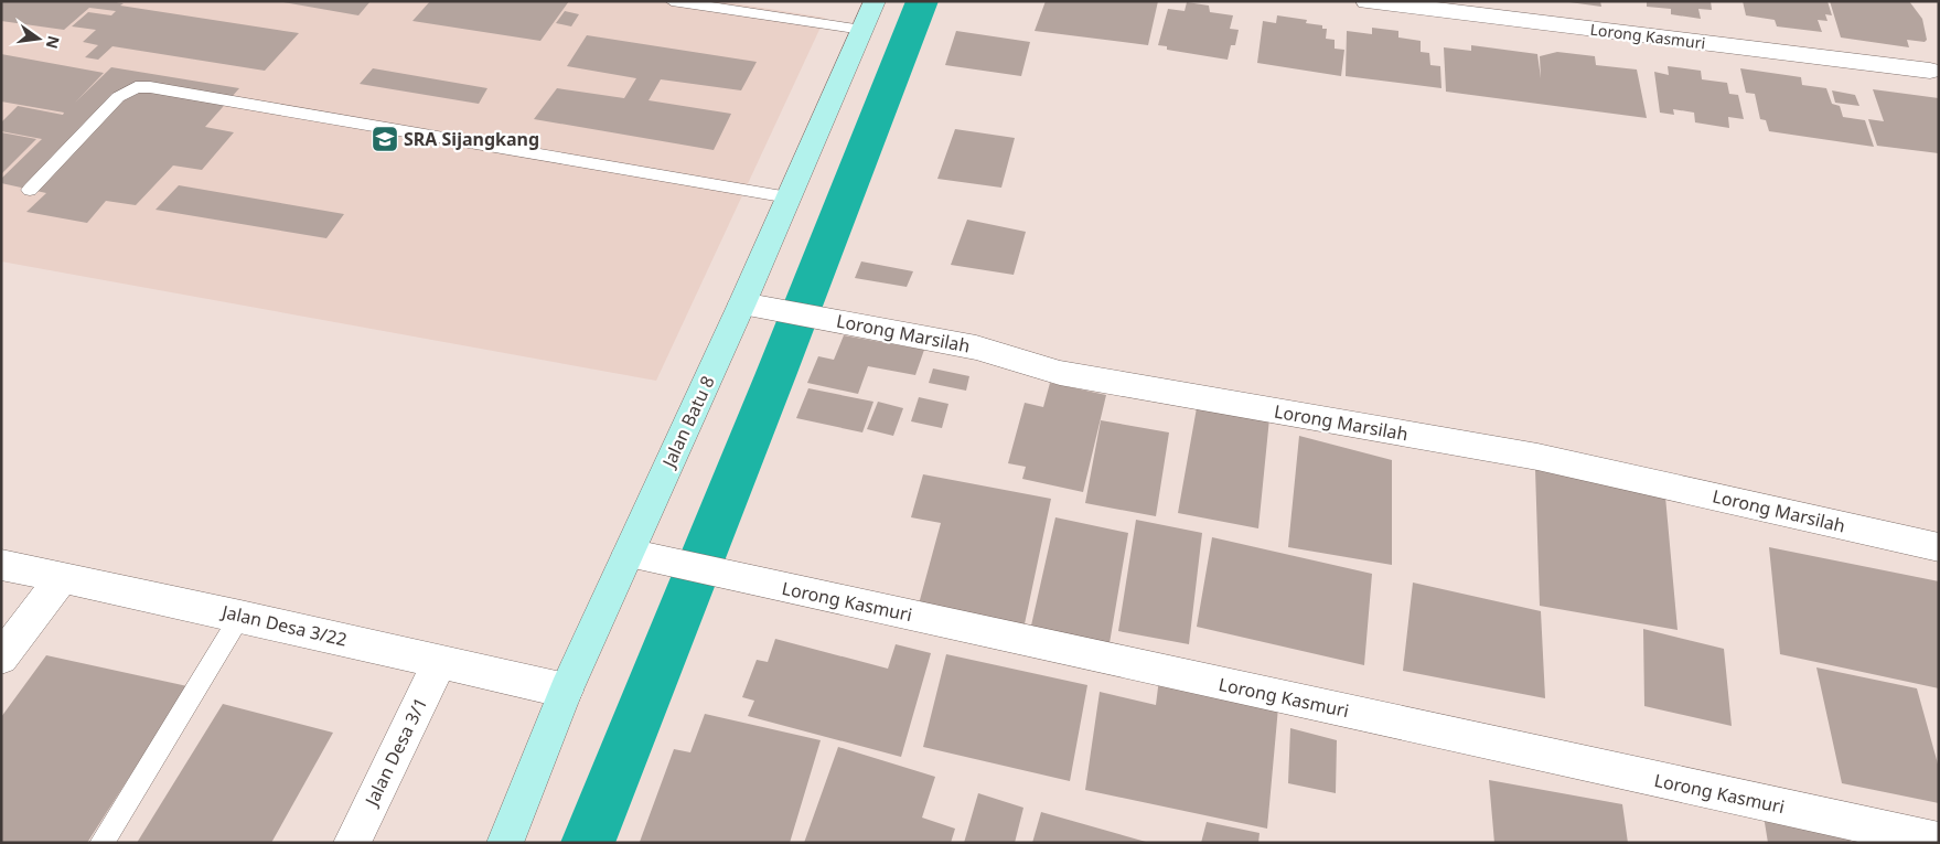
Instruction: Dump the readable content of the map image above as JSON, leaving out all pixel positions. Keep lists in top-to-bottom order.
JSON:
{
  "streets": {
    "street": [
      "Lorong Kasmuri",
      "Lorong Marsilah",
      "Jalan Batu 8",
      "Jalan Desa 3/22",
      "Jalan Desa 3/1"
    ]
  },
  "crossings": [
    ["Lorong Kasmuri", "Jalan Batu 8"],
    ["Lorong Marsilah", "Jalan Batu 8"],
    ["Jalan Batu 8", "Jalan Desa 3/22"],
    ["Jalan Desa 3/22", "Jalan Desa 3/1"]
  ],
  "places": {
    "school or university": ["SRA Sijangkang"]
  },
  "north": "right"
}
